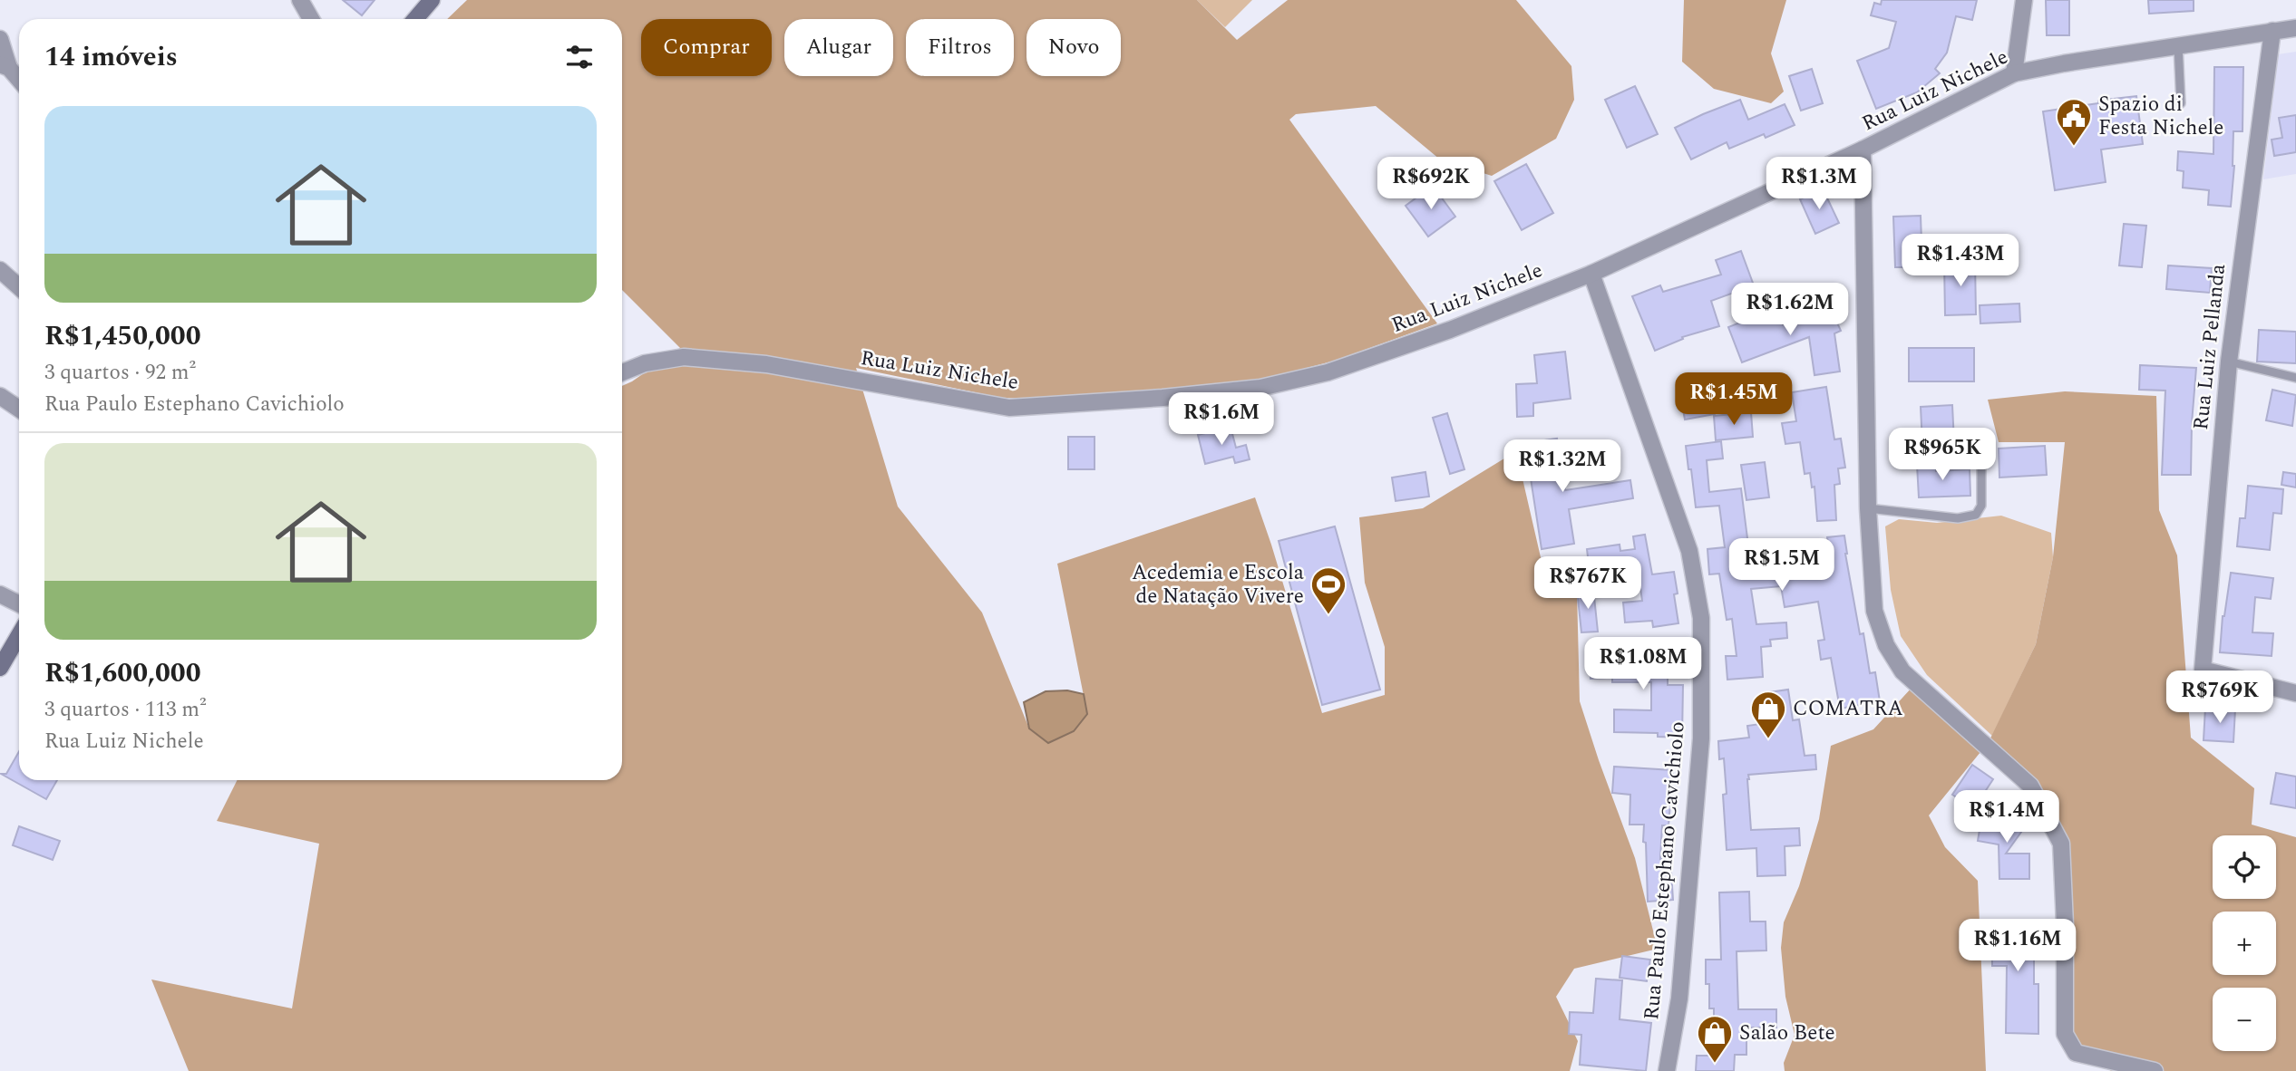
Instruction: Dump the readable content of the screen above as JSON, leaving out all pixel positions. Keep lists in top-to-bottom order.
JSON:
{
  "streets": {
    "street": ["Rua Luiz Nichele", "Rua Luiz Pellanda", "Rua Paulo Estephano Cavichiolo"]
  },
  "crossings": [
    ["Rua Luiz Nichele", "Rua Luiz Pellanda"],
    ["Rua Luiz Nichele", "Rua Paulo Estephano Cavichiolo"]
  ],
  "places": {
    "public building": ["Spazio di Festa Nichele"],
    "sports": ["Acedemia e Escola de Natação Vivere"],
    "shop": ["COMATRA", "Salão Bete"]
  },
  "page": {
    "chip": [
      "Comprar",
      "Alugar",
      "Filtros",
      "Novo"
    ],
    "heading": "14 imóveis",
    "list": [
      {
        "name": "R$1,450,000",
        "note": "3 quartos · 92 m² · Rua Paulo Estephano Cavichiolo"
      },
      {
        "name": "R$1,600,000",
        "note": "3 quartos · 113 m² · Rua Luiz Nichele"
      }
    ],
    "price": [
      "R$692K",
      "R$1.3M",
      "R$1.43M",
      "R$1.62M",
      "R$1.45M",
      "R$1.6M",
      "R$965K",
      "R$1.32M",
      "R$1.5M",
      "R$767K",
      "R$1.08M",
      "R$769K",
      "R$1.4M",
      "R$1.16M"
    ],
    "map_buttons": ["+", "−"]
  }
}
